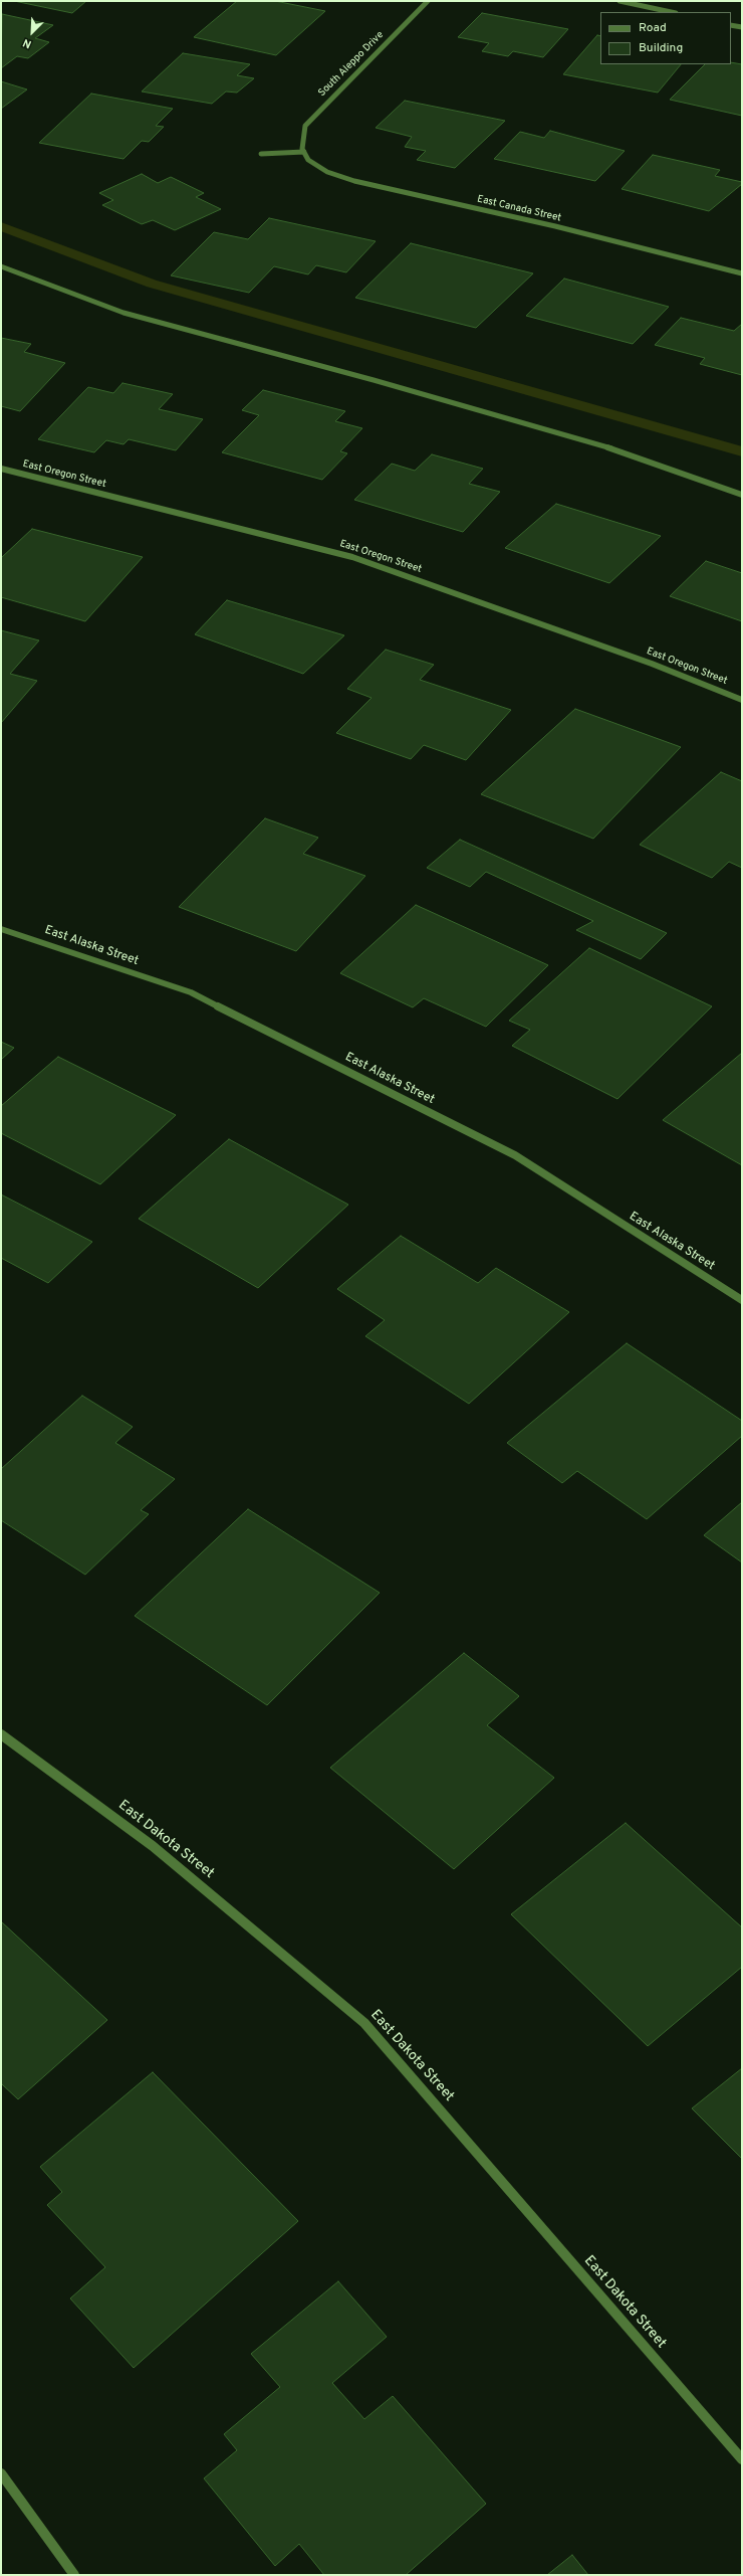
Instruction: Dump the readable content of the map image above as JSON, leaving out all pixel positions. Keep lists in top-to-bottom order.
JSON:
{
  "streets": {
    "street": [
      "South Aleppo Drive",
      "East Canada Street",
      "East Oregon Street",
      "East Alaska Street",
      "East Dakota Street"
    ]
  },
  "crossings": [
    ["South Aleppo Drive", "East Canada Street"]
  ],
  "legend": ["Road", "Building"],
  "north": "bottom left"
}
